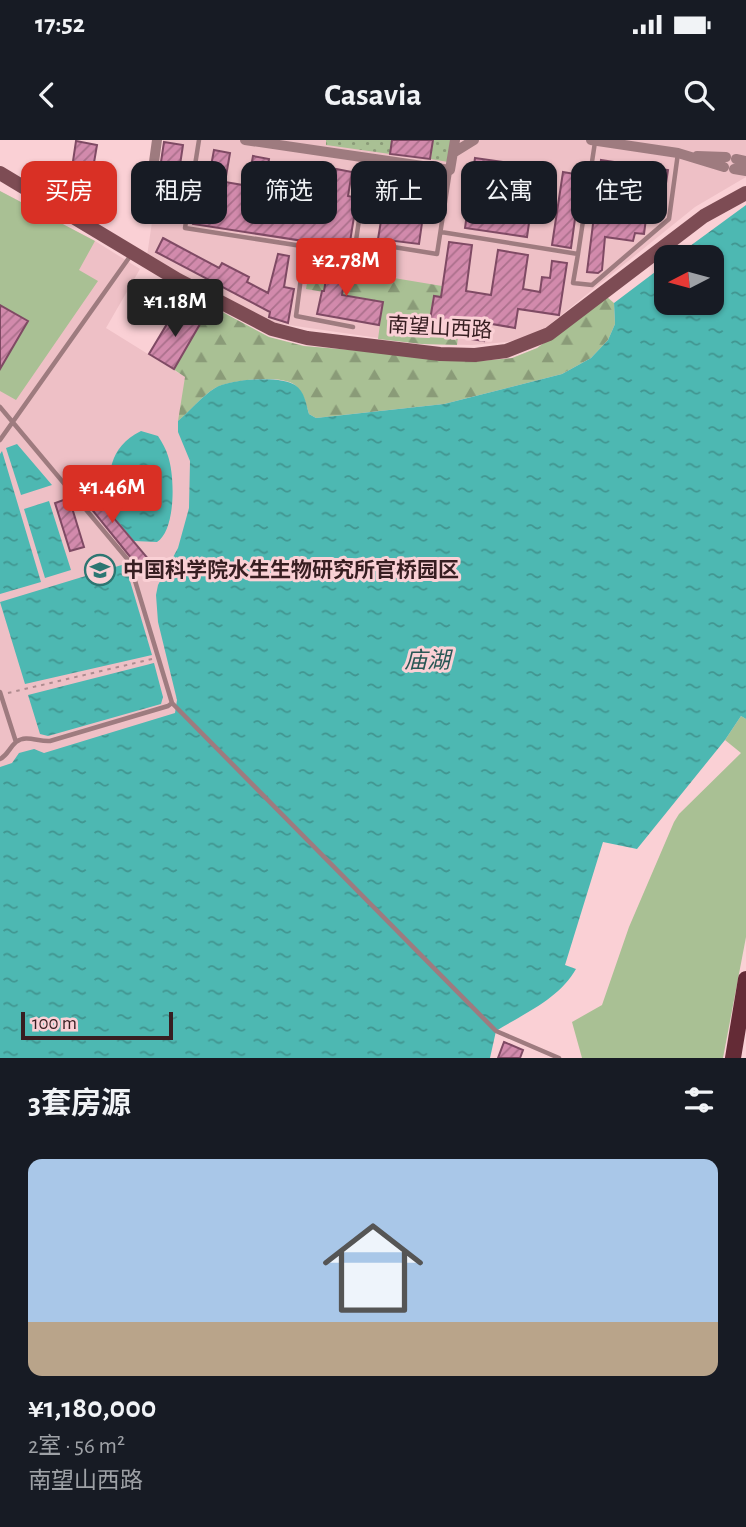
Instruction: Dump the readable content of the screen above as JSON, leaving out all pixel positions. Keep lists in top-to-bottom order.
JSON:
{
  "streets": {
    "street": ["南望山西路"]
  },
  "water": ["庙湖"],
  "places": {
    "school or university": ["中国科学院水生生物研究所官桥园区"]
  },
  "scale_bar": "100 m",
  "north": "left",
  "page": {
    "status": "17:52",
    "header": "Casavia",
    "chip": [
      "买房",
      "租房",
      "筛选",
      "新上",
      "公寓",
      "住宅"
    ],
    "price": ["¥2.78M", "¥1.18M", "¥1.46M"],
    "scale": "100 m",
    "heading": "3套房源",
    "list": [
      {
        "name": "¥1,180,000",
        "note": "2室 · 56 m² · 南望山西路"
      }
    ]
  }
}
